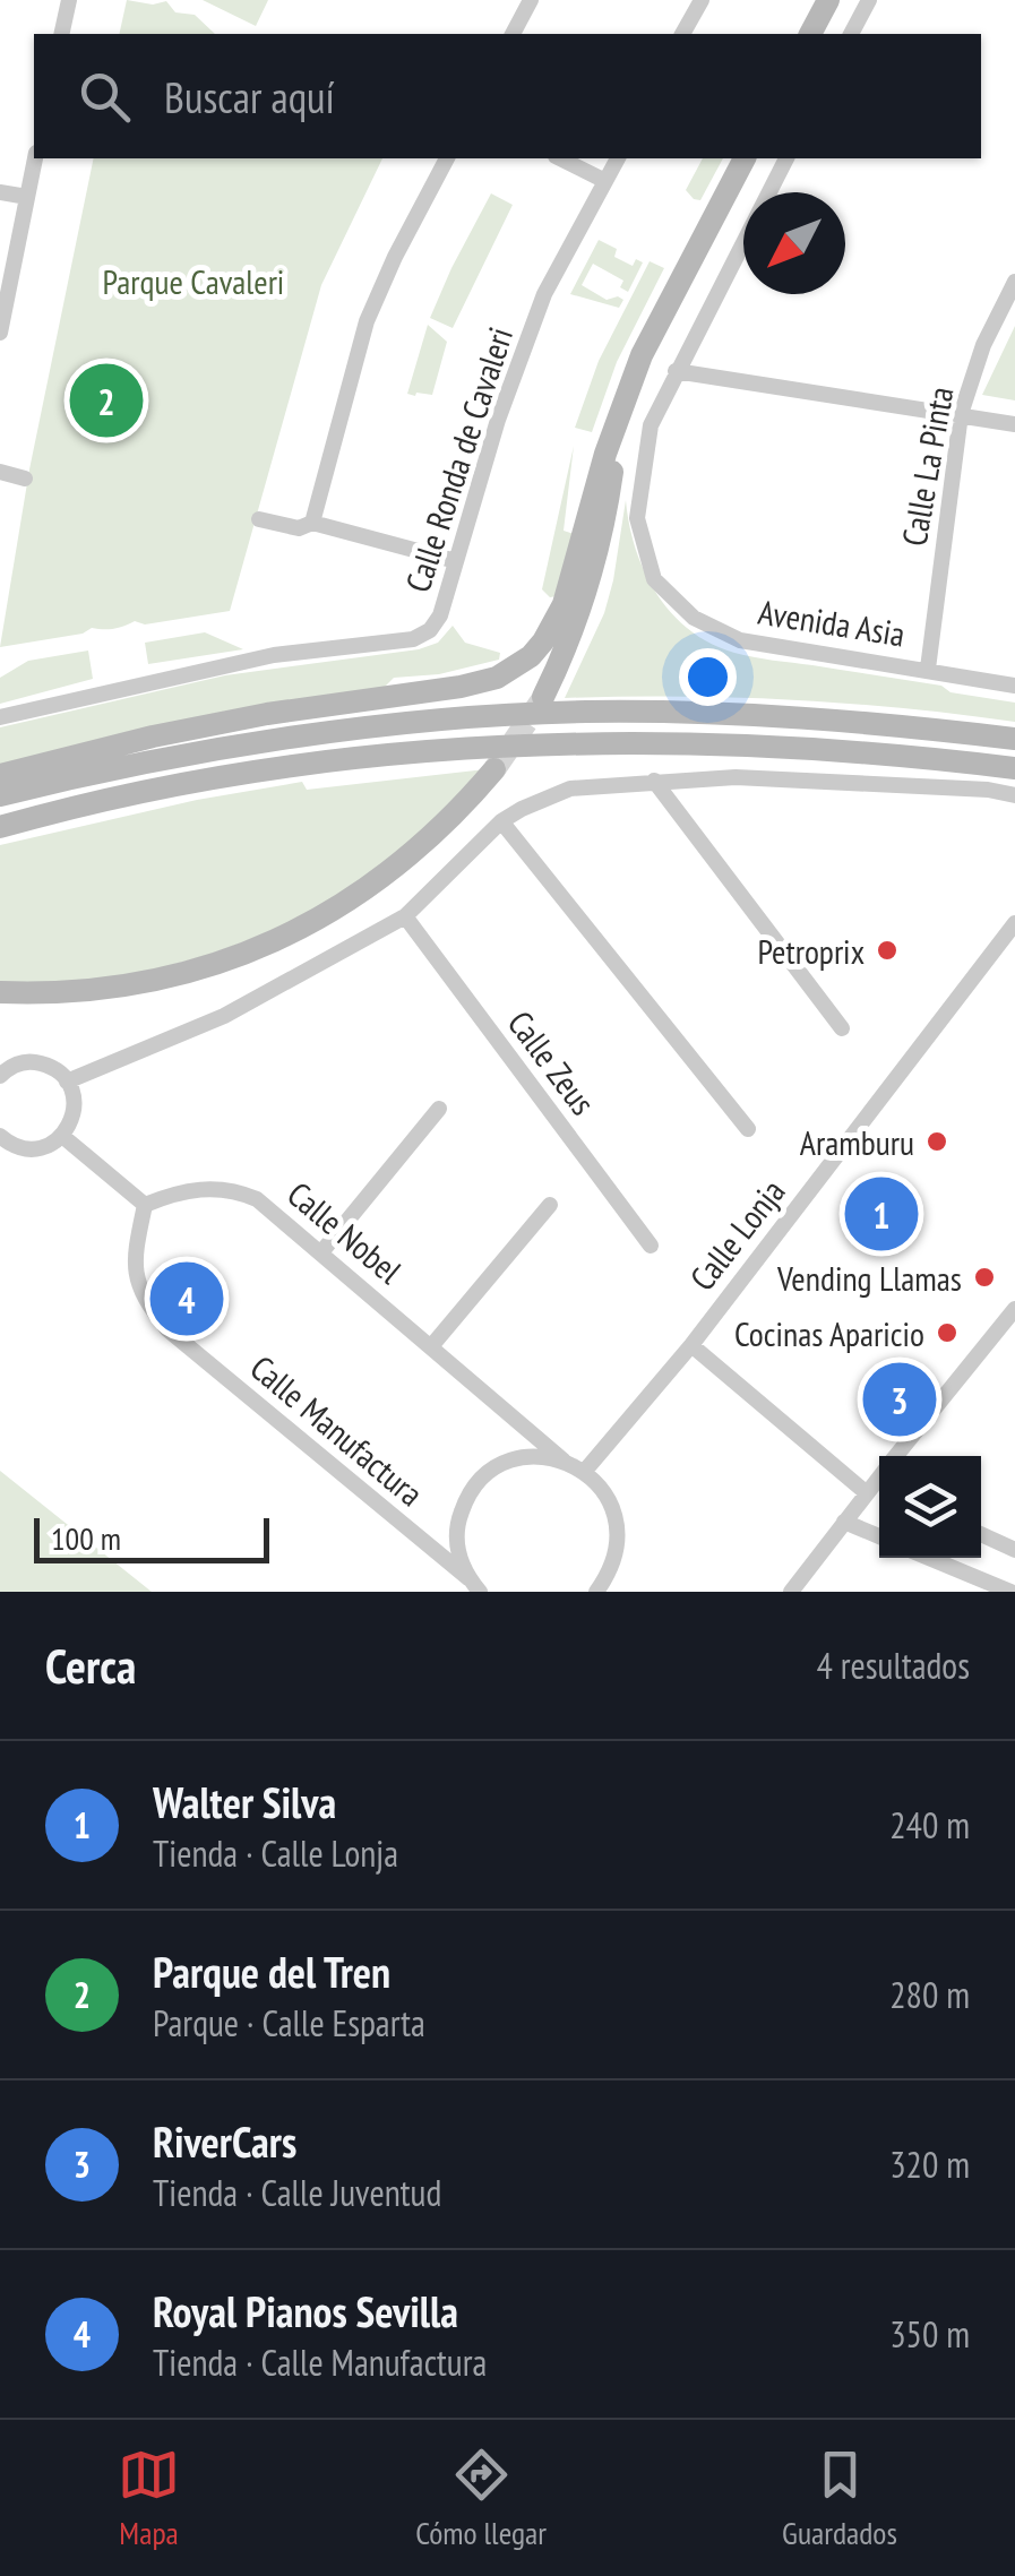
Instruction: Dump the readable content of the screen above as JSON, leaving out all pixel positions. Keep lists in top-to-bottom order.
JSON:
{
  "streets": {
    "street": [
      "Calle Ronda de Cavaleri",
      "Calle La Pinta",
      "Avenida Asia",
      "Calle Zeus",
      "Calle Nobel",
      "Calle Lonja",
      "Calle Manufactura"
    ]
  },
  "crossings": [
    ["Calle La Pinta", "Avenida Asia"],
    ["Calle Nobel", "Calle Lonja"],
    ["Calle Nobel", "Calle Manufactura"]
  ],
  "parks": ["Parque Cavaleri"],
  "places": [
    "Petroprix",
    "Aramburu",
    "Vending Llamas",
    "Cocinas Aparicio"
  ],
  "scale_bar": "100 m",
  "north": "bottom left",
  "page": {
    "search": "Buscar aquí",
    "pins": [
      "2",
      "1",
      "4",
      "3"
    ],
    "scale": "100 m",
    "heading": ["Cerca", "4 resultados"],
    "list": [
      {
        "mark": "1",
        "name": "Walter Silva",
        "note": "Tienda · Calle Lonja",
        "value": "240 m"
      },
      {
        "mark": "2",
        "name": "Parque del Tren",
        "note": "Parque · Calle Esparta",
        "value": "280 m"
      },
      {
        "mark": "3",
        "name": "RiverCars",
        "note": "Tienda · Calle Juventud",
        "value": "320 m"
      },
      {
        "mark": "4",
        "name": "Royal Pianos Sevilla",
        "note": "Tienda · Calle Manufactura",
        "value": "350 m"
      }
    ],
    "nav": ["Mapa", "Cómo llegar", "Guardados"]
  }
}
